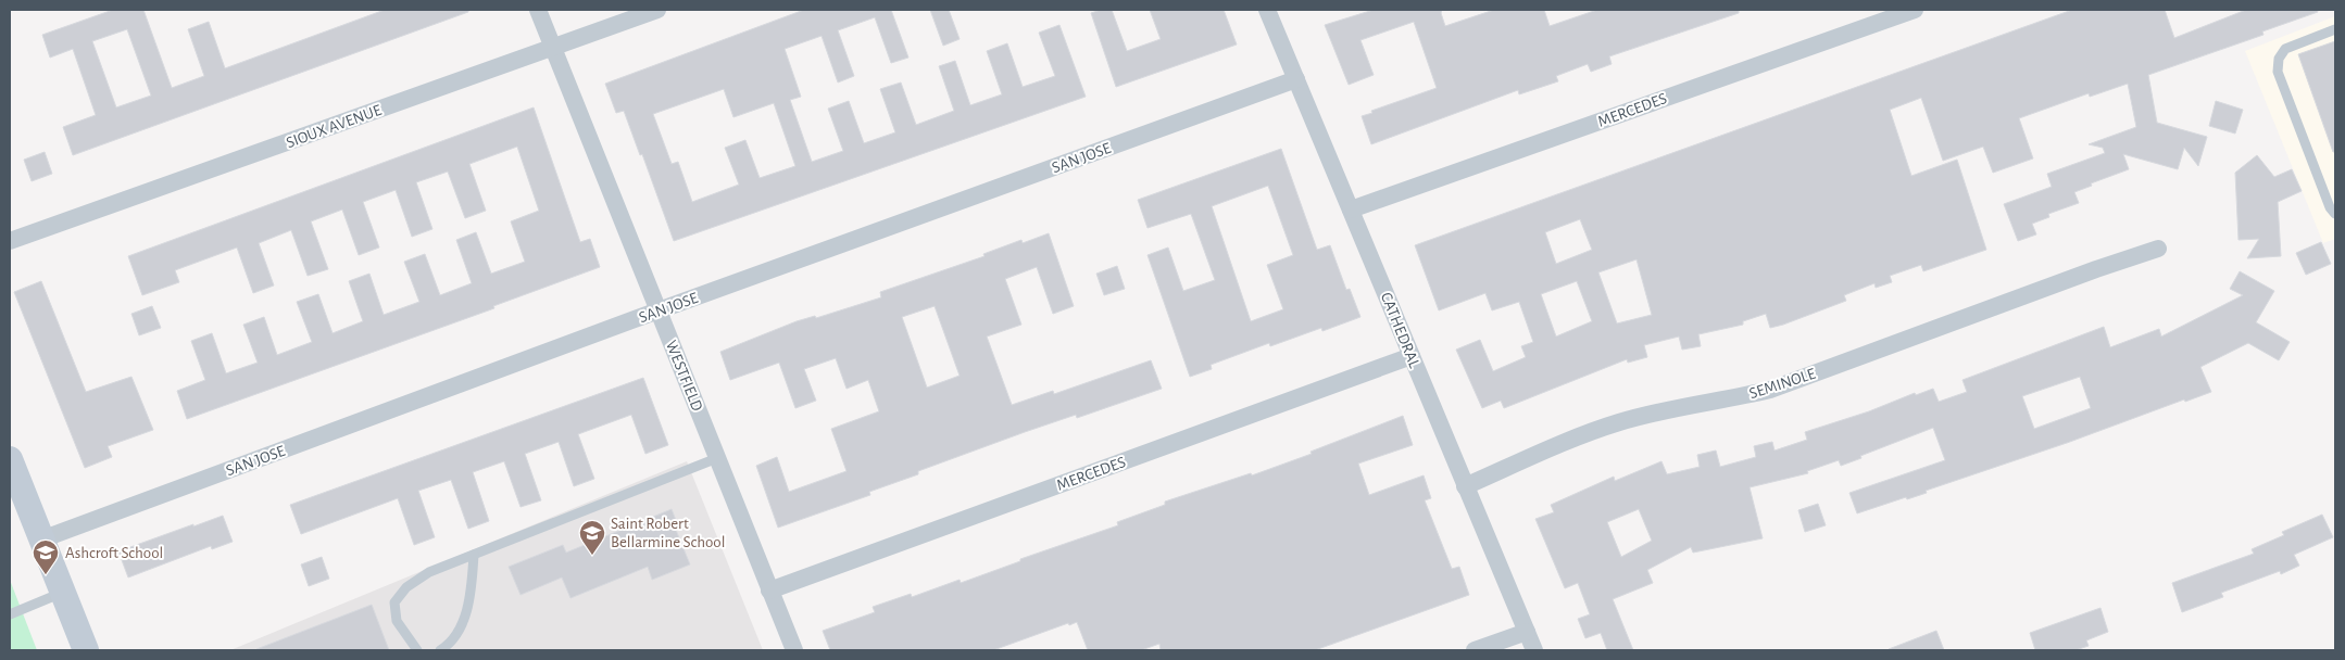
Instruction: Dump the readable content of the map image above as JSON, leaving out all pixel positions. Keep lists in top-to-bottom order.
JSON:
{
  "streets": {
    "street": [
      "MERCEDES",
      "SIOUX AVENUE",
      "SAN JOSE",
      "CATHEDRAL",
      "WESTFIELD",
      "SEMINOLE"
    ]
  },
  "crossings": [
    ["MERCEDES", "CATHEDRAL"],
    ["MERCEDES", "WESTFIELD"],
    ["SIOUX AVENUE", "WESTFIELD"],
    ["SAN JOSE", "CATHEDRAL"],
    ["SAN JOSE", "WESTFIELD"],
    ["CATHEDRAL", "SEMINOLE"]
  ],
  "places": {
    "school or university": ["Saint Robert Bellarmine School", "Ashcroft School"]
  }
}
